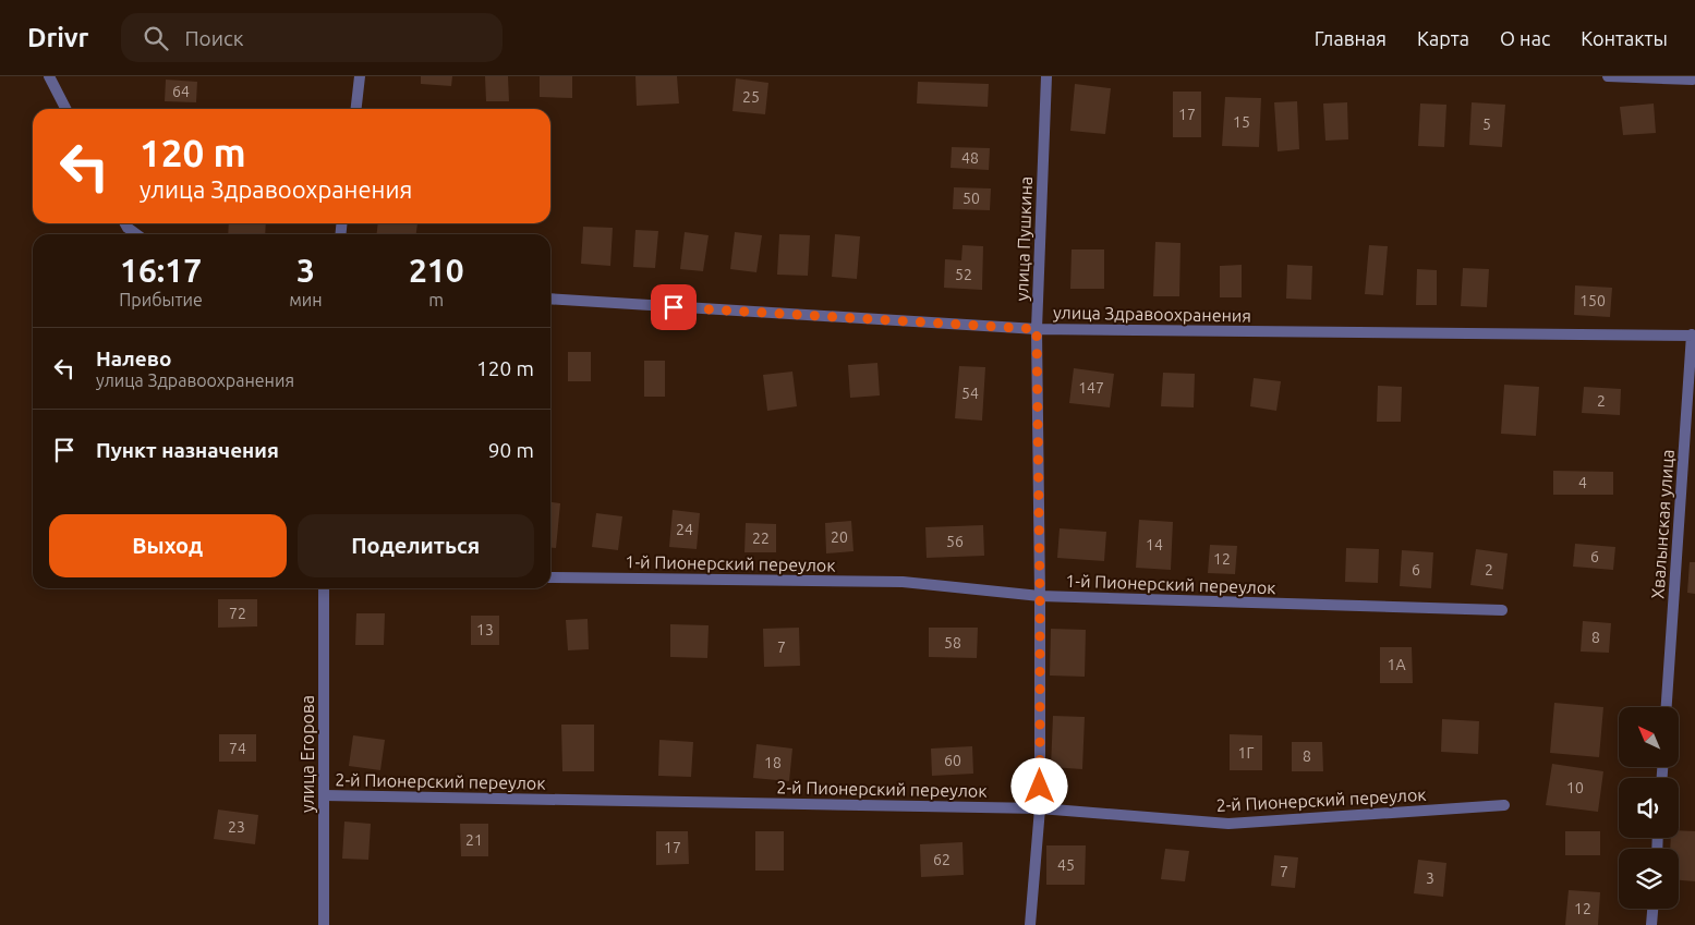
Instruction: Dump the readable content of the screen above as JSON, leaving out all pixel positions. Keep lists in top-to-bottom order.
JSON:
{
  "streets": {
    "street": [
      "улица Пушкина",
      "улица Здравоохранения",
      "Хвалынская улица",
      "1-й Пионерский переулок",
      "улица Егорова",
      "2-й Пионерский переулок"
    ]
  },
  "crossings": [
    ["улица Пушкина", "улица Здравоохранения"],
    ["улица Пушкина", "1-й Пионерский переулок"],
    ["улица Пушкина", "2-й Пионерский переулок"],
    ["улица Здравоохранения", "Хвалынская улица"],
    ["улица Егорова", "2-й Пионерский переулок"]
  ],
  "house_numbers": [
    "64",
    "25",
    "17",
    "15",
    "5",
    "48",
    "50",
    "52",
    "150",
    "147",
    "54",
    "2",
    "4",
    "24",
    "20",
    "22",
    "56",
    "14",
    "6",
    "12",
    "6",
    "2",
    "72",
    "13",
    "8",
    "58",
    "7",
    "1А",
    "74",
    "1Г",
    "8",
    "60",
    "18",
    "10",
    "23",
    "21",
    "17",
    "62",
    "45",
    "7",
    "3",
    "12"
  ],
  "north": "top left",
  "page": {
    "header": "Drivr",
    "search": "Поиск",
    "nav": [
      "Главная",
      "Карта",
      "О нас",
      "Контакты"
    ],
    "turn": ["120 m", "улица Здравоохранения"],
    "eta": [
      "16:17",
      "Прибытие",
      "3",
      "мин",
      "210",
      "m"
    ],
    "list": [
      {
        "name": "Налево",
        "note": "улица Здравоохранения",
        "value": "120 m"
      },
      {
        "name": "Пункт назначения",
        "value": "90 m"
      }
    ],
    "buttons": ["Выход", "Поделиться"]
  }
}
